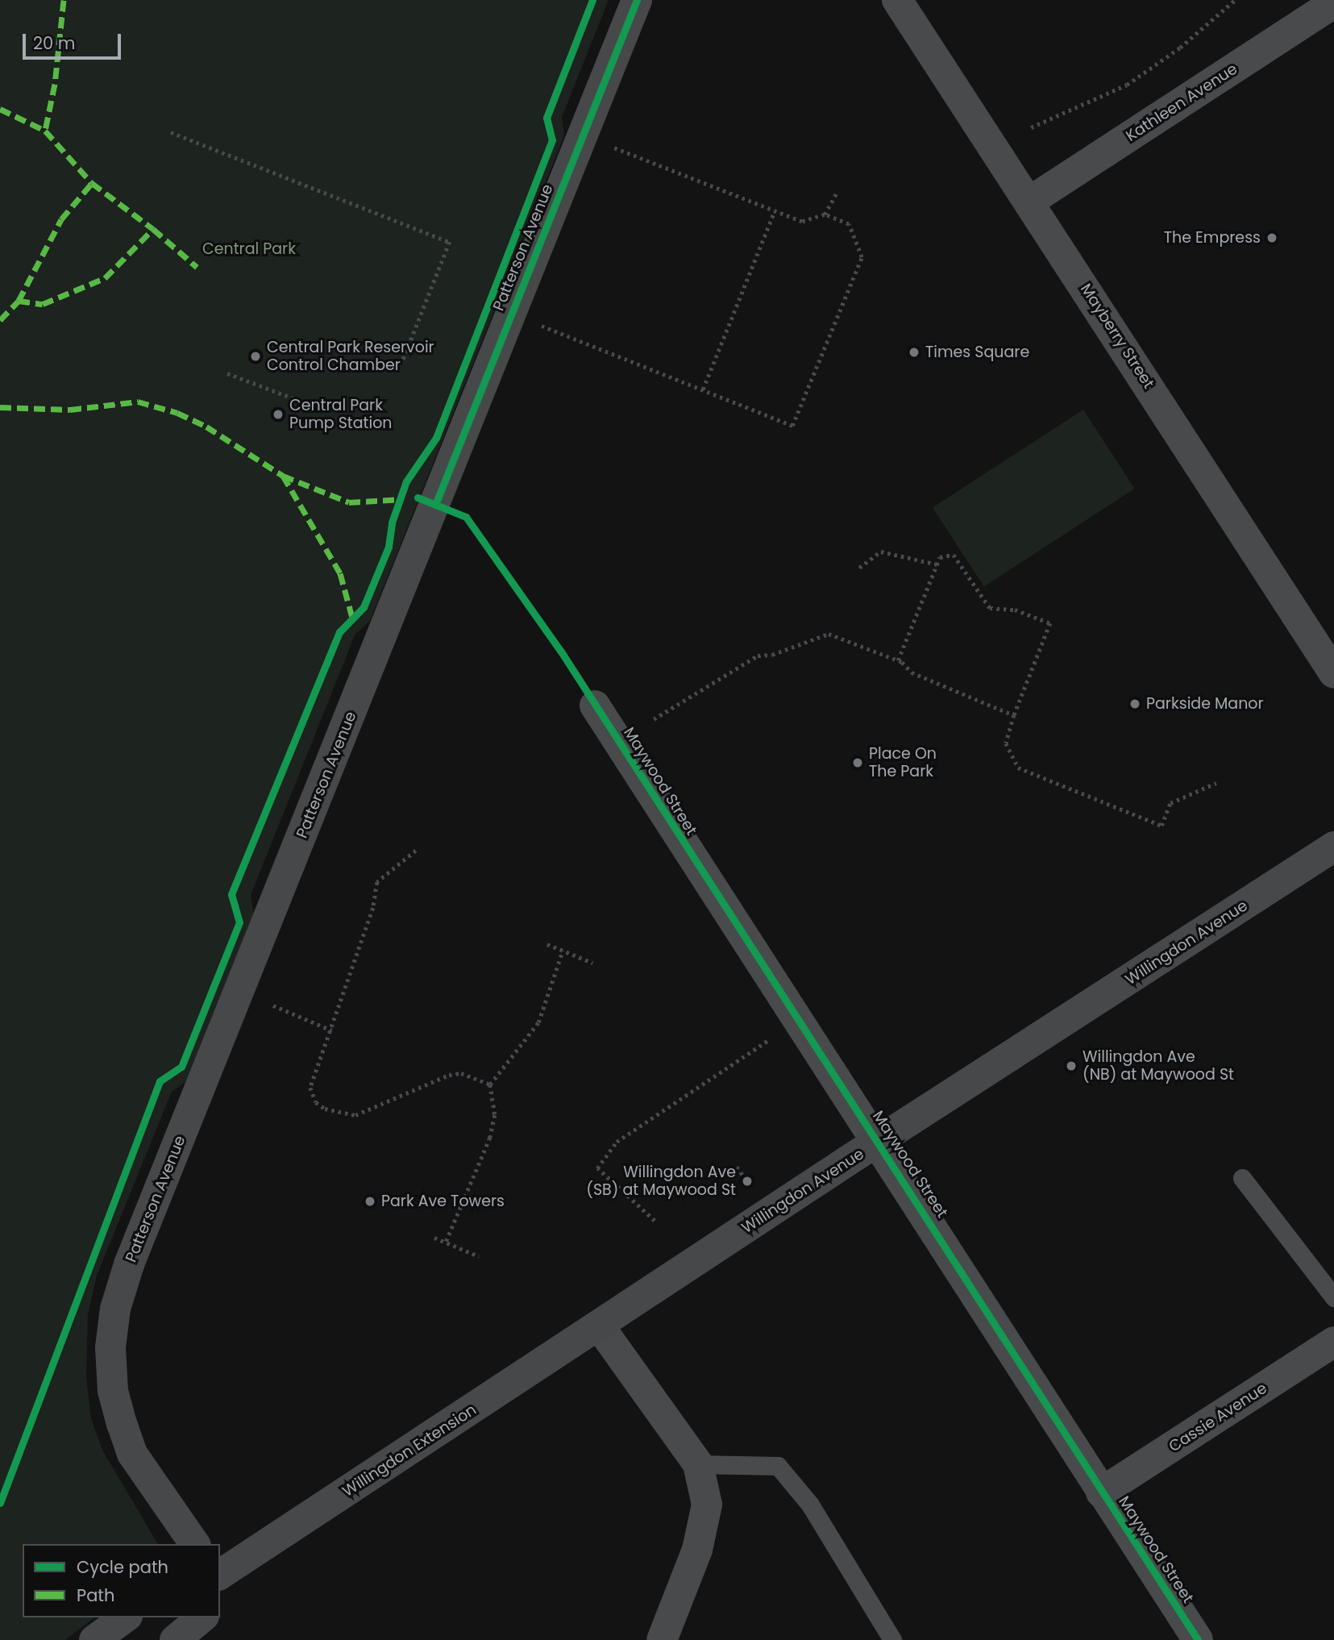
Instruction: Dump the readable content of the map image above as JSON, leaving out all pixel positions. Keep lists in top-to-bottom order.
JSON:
{
  "streets": {
    "street": [
      "Kathleen Avenue",
      "Patterson Avenue",
      "Mayberry Street",
      "Maywood Street",
      "Willingdon Avenue",
      "Cassie Avenue",
      "Willingdon Extension"
    ]
  },
  "crossings": [
    ["Kathleen Avenue", "Mayberry Street"],
    ["Maywood Street", "Willingdon Avenue"],
    ["Maywood Street", "Cassie Avenue"],
    ["Willingdon Avenue", "Willingdon Extension"]
  ],
  "parks": ["Central Park"],
  "places": [
    "The Empress",
    "Times Square",
    "Central Park Reservoir Control Chamber",
    "Central Park Pump Station",
    "Parkside Manor",
    "Place On The Park",
    "Willingdon Ave (NB) at Maywood St",
    "Willingdon Ave (SB) at Maywood St",
    "Park Ave Towers"
  ],
  "legend": ["Cycle path", "Path"],
  "scale_bar": "20 m"
}
